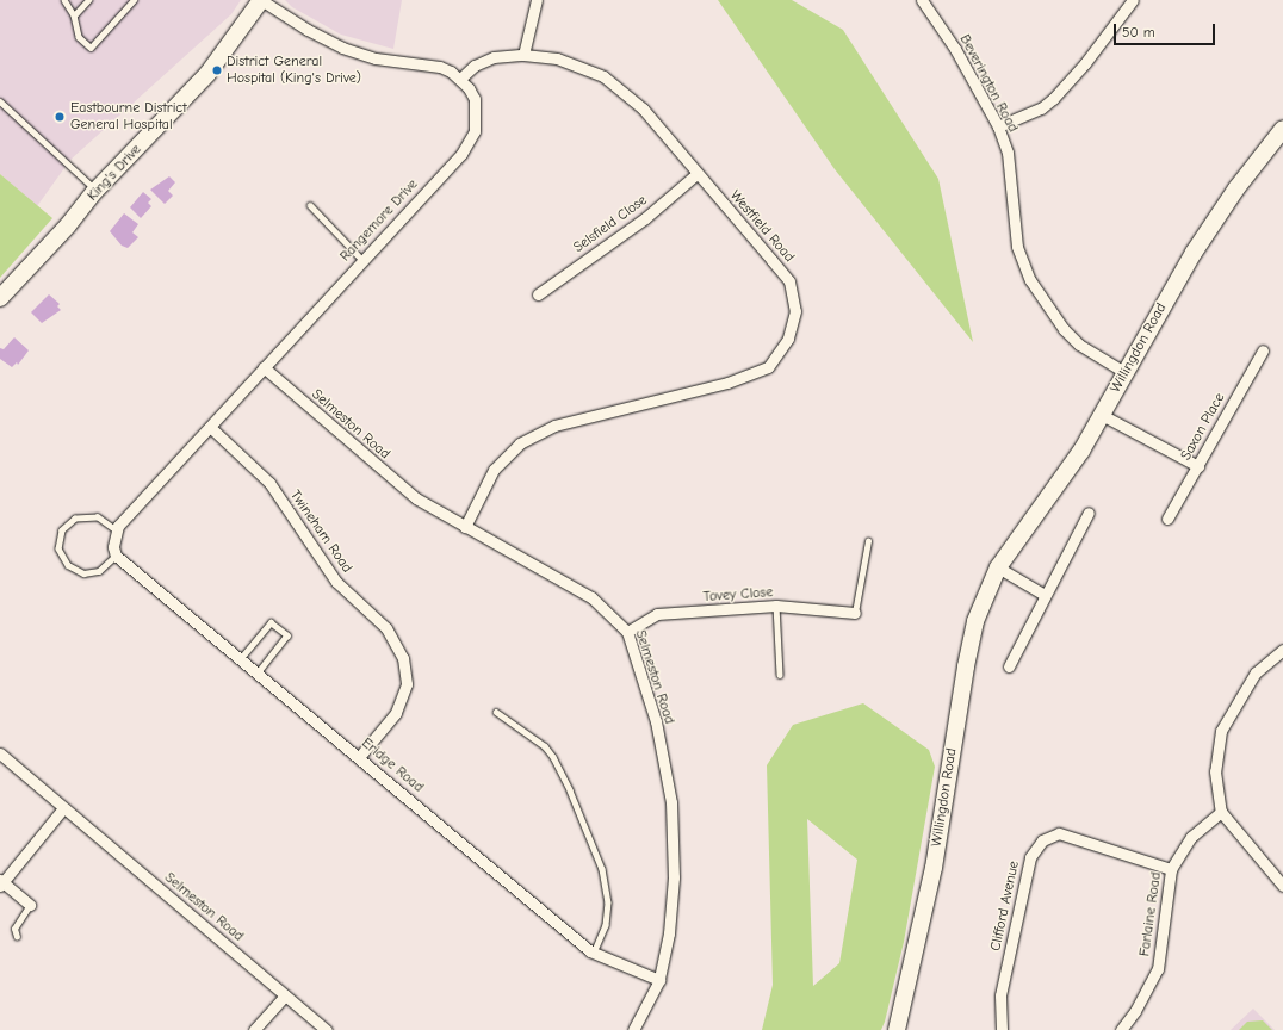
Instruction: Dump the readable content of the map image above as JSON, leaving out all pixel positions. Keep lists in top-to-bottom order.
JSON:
{
  "streets": {
    "main road": ["King's Drive", "Willingdon Road"],
    "street": [
      "Beverington Road",
      "Rangemore Drive",
      "Selsfield Close",
      "Westfield Road",
      "Selmeston Road",
      "Saxon Place",
      "Twineham Road",
      "Tovey Close",
      "Eridge Road",
      "Clifford Avenue",
      "Farlaine Road"
    ]
  },
  "crossings": [
    ["Beverington Road", "Willingdon Road"],
    ["King's Drive", "Rangemore Drive"],
    ["Rangemore Drive", "Westfield Road"],
    ["Rangemore Drive", "Selmeston Road"],
    ["Rangemore Drive", "Twineham Road"],
    ["Rangemore Drive", "Eridge Road"],
    ["Selsfield Close", "Westfield Road"],
    ["Westfield Road", "Selmeston Road"],
    ["Selmeston Road", "Tovey Close"],
    ["Selmeston Road", "Eridge Road"],
    ["Twineham Road", "Eridge Road"],
    ["Clifford Avenue", "Farlaine Road"]
  ],
  "places": ["District General Hospital (King's Drive)", "Eastbourne District General Hospital"],
  "scale_bar": "50 m"
}
